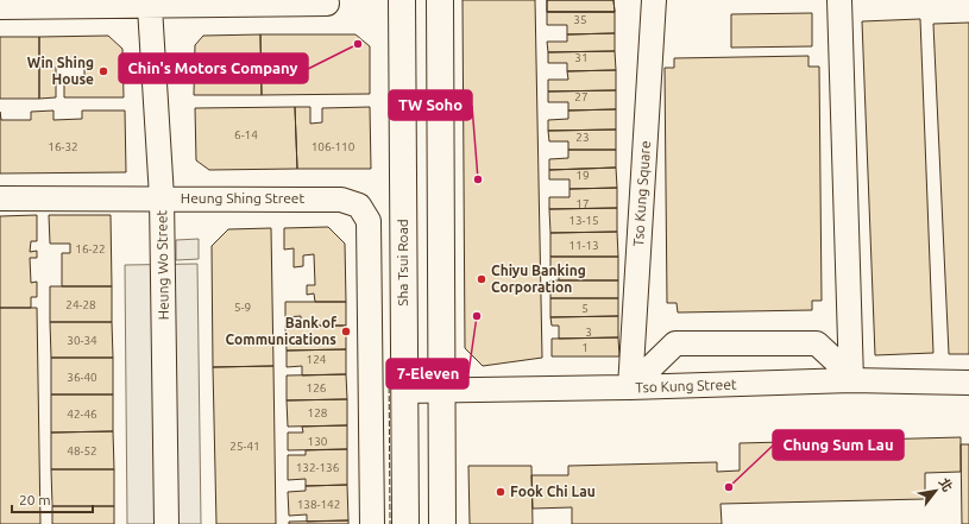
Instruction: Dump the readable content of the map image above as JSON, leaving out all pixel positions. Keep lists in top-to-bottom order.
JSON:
{
  "streets": {
    "main road": ["Sha Tsui Road"],
    "street": [
      "Tso Kung Square",
      "Heung Shing Street",
      "Heung Wo Street",
      "Tso Kung Street"
    ]
  },
  "crossings": [
    ["Tso Kung Square", "Tso Kung Street"],
    ["Heung Shing Street", "Heung Wo Street"],
    ["Sha Tsui Road", "Tso Kung Street"]
  ],
  "places": [
    "Chin's Motors Company",
    "Win Shing House",
    "TW Soho",
    "Chiyu Banking Corporation",
    "7-Eleven",
    "Bank of Communications",
    "Chung Sum Lau",
    "Fook Chi Lau"
  ],
  "house_numbers": [
    "35",
    "31",
    "27",
    "6-14",
    "23",
    "16-32",
    "106-110",
    "19",
    "17",
    "13-15",
    "11-13",
    "16-22",
    "24-28",
    "5-9",
    "5",
    "3",
    "30-34",
    "1",
    "124",
    "36-40",
    "126",
    "128",
    "42-46",
    "130",
    "25-41",
    "48-52",
    "132-136",
    "138-142"
  ],
  "scale_bar": "20 m",
  "north": "top right"
}
